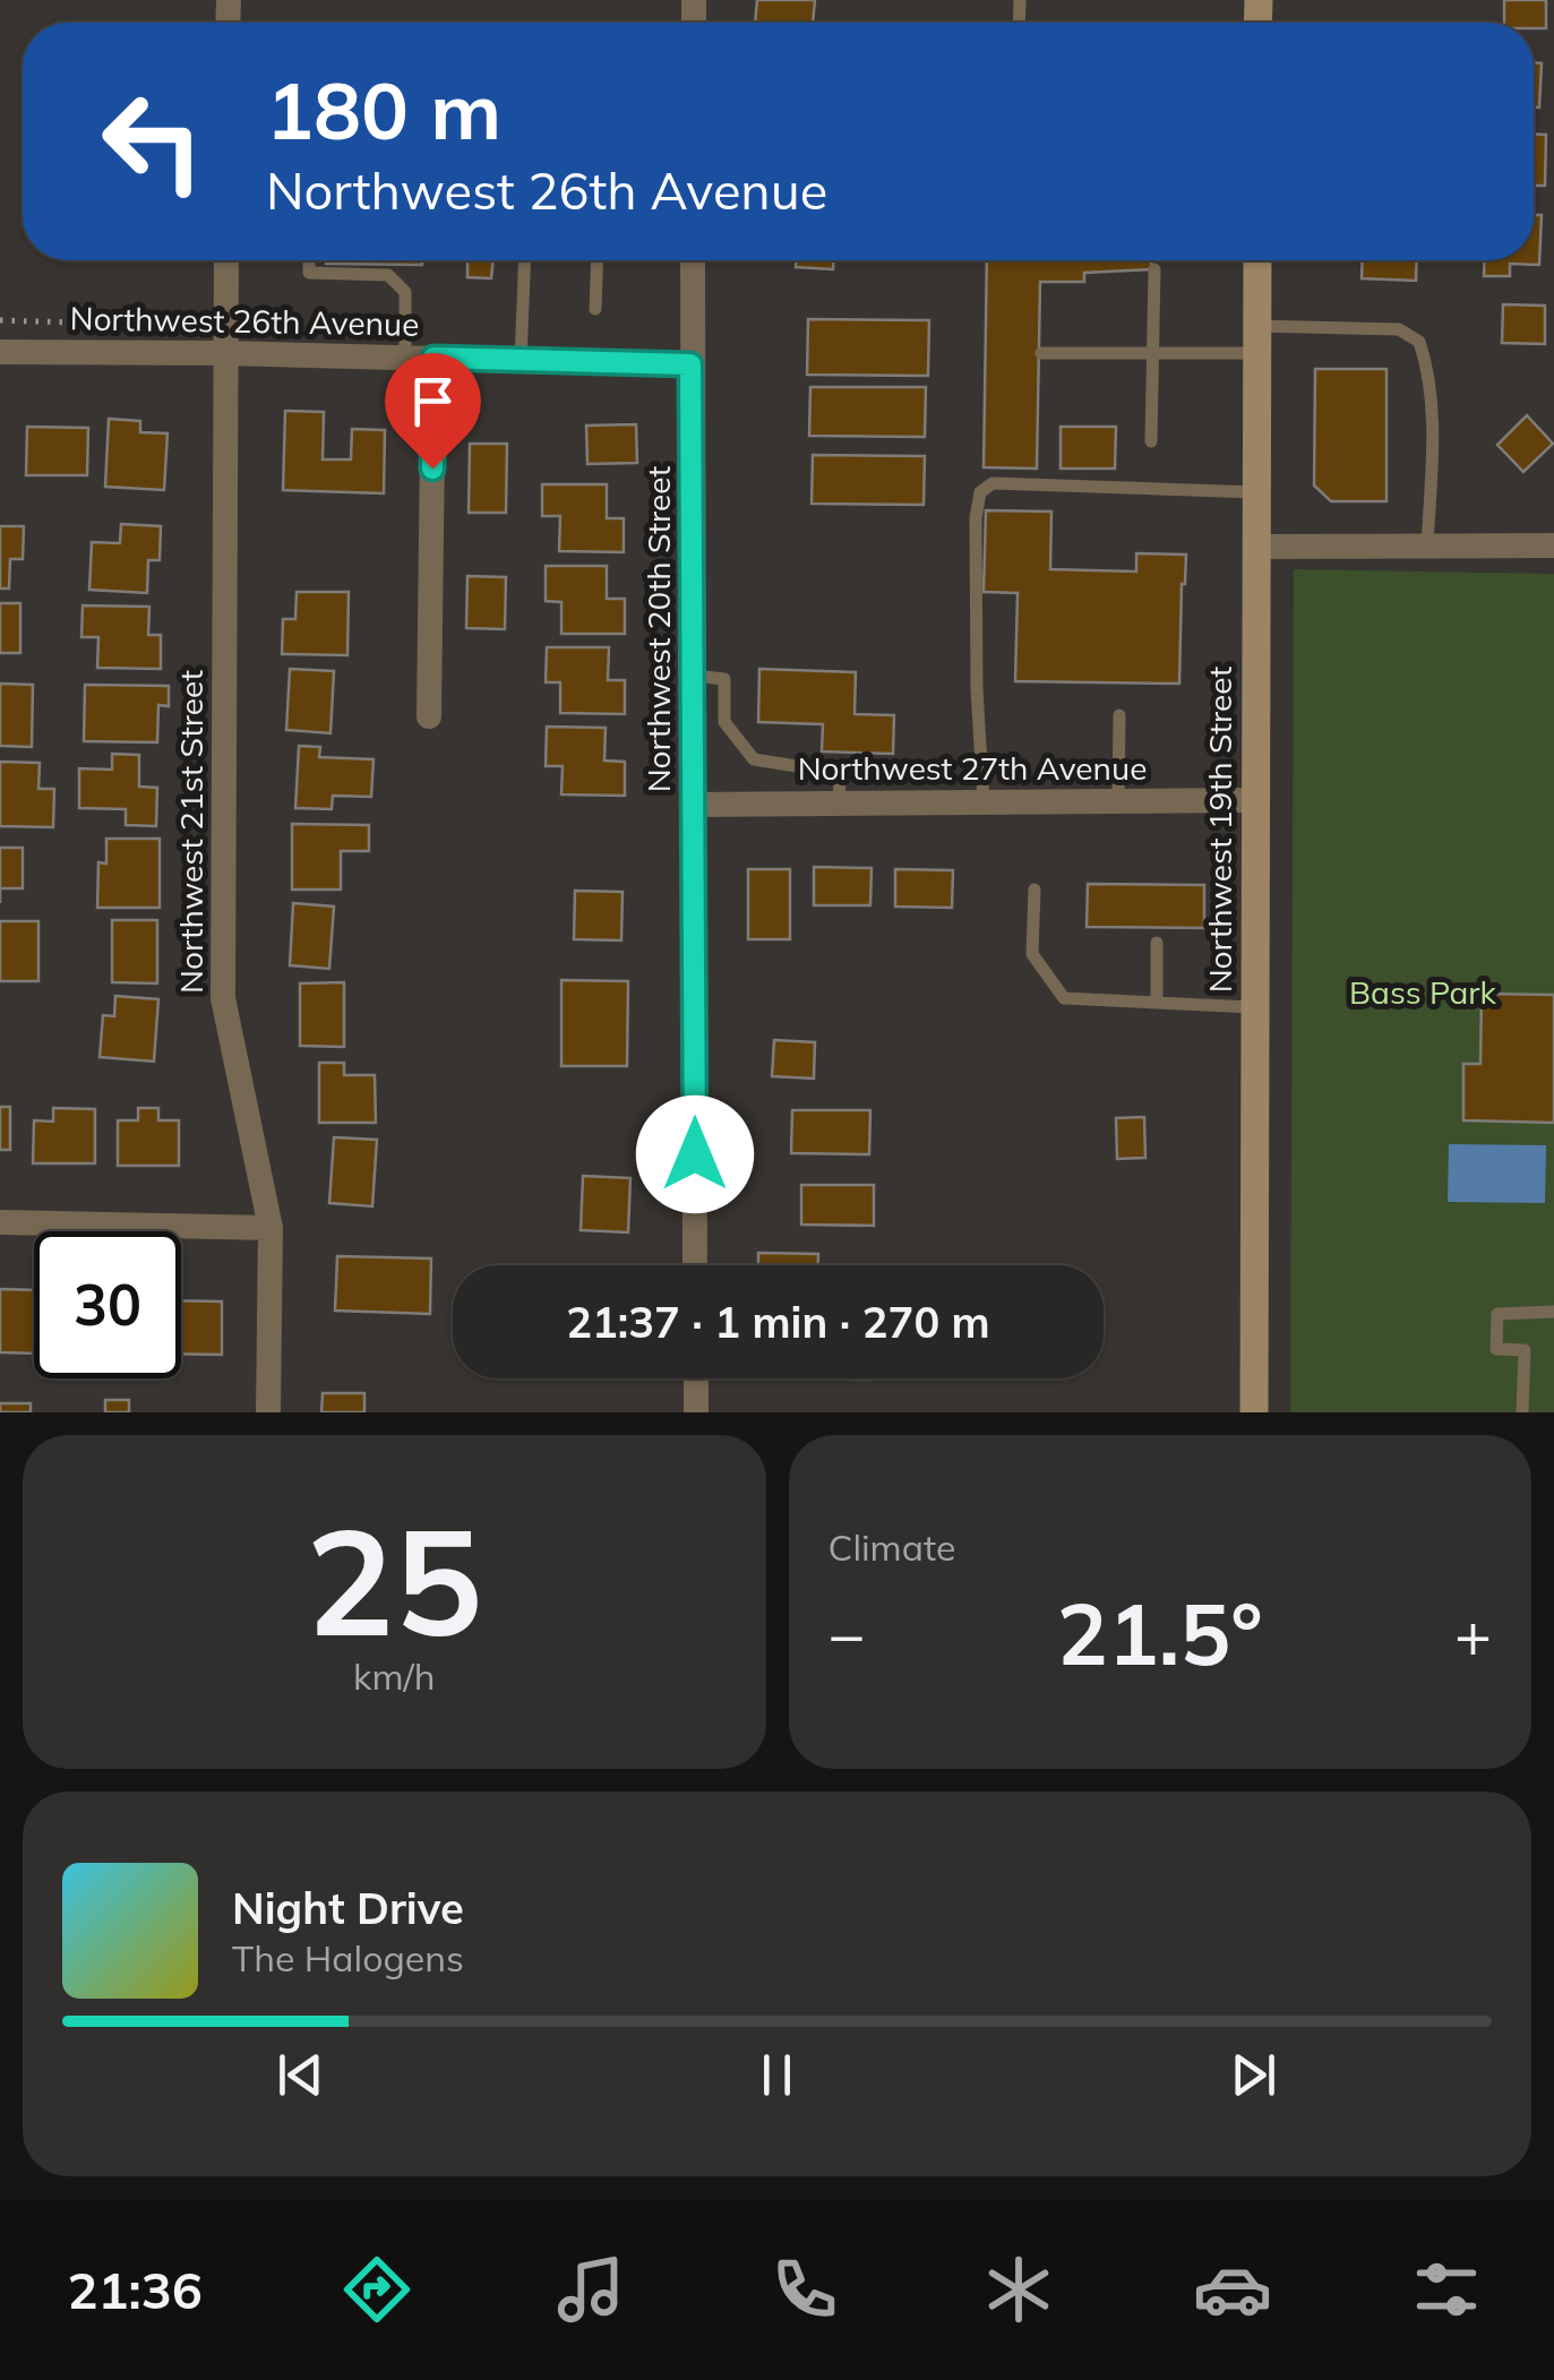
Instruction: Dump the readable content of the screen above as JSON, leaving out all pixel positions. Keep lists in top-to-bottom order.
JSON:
{
  "streets": {
    "street": [
      "Northwest 26th Avenue",
      "Northwest 20th Street",
      "Northwest 27th Avenue",
      "Northwest 19th Street",
      "Northwest 21st Street"
    ]
  },
  "crossings": [
    ["Northwest 26th Avenue", "Northwest 20th Street"],
    ["Northwest 26th Avenue", "Northwest 21st Street"],
    ["Northwest 20th Street", "Northwest 27th Avenue"],
    ["Northwest 27th Avenue", "Northwest 19th Street"]
  ],
  "parks": ["Bass Park"],
  "page": {
    "turn": ["180 m", "Northwest 26th Avenue"],
    "limit": "30",
    "trip": "21:37 · 1 min · 270 m",
    "tile": [
      ["25", "km/h"],
      "Climate"
    ],
    "heat": ["−", "21.5°", "+"],
    "song": ["Night Drive", "The Halogens"],
    "tabs": "21:36"
  }
}
